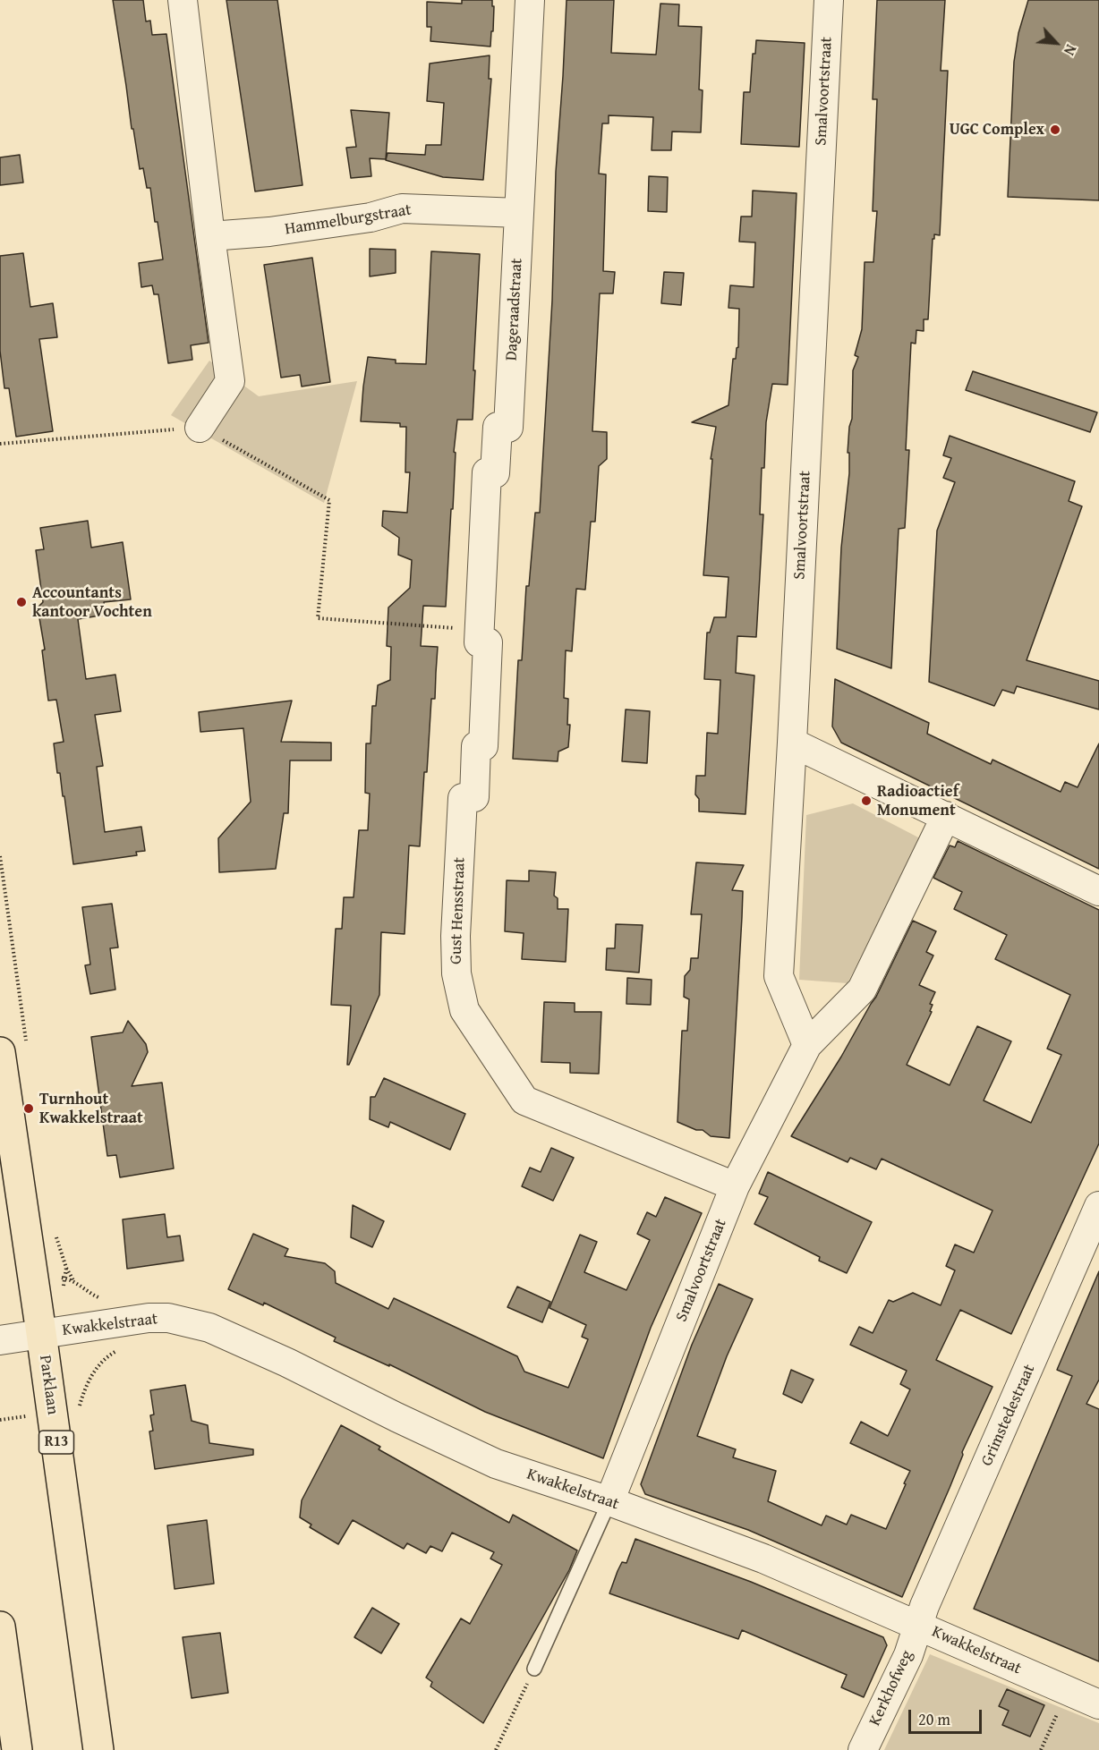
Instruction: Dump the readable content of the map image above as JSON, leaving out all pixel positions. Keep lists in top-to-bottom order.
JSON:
{
  "streets": {
    "main road": ["Parklaan", "R13"],
    "street": [
      "Smalvoortstraat",
      "Hammelburgstraat",
      "Dageraadstraat",
      "Gust Hensstraat",
      "Kwakkelstraat",
      "Grimstedestraat",
      "Kerkhofweg"
    ]
  },
  "crossings": [
    ["Smalvoortstraat", "Gust Hensstraat"],
    ["Smalvoortstraat", "Kwakkelstraat"],
    ["Hammelburgstraat", "Dageraadstraat"],
    ["Dageraadstraat", "Gust Hensstraat"],
    ["Kwakkelstraat", "Parklaan"],
    ["Kwakkelstraat", "Grimstedestraat"],
    ["Kwakkelstraat", "Kerkhofweg"],
    ["Grimstedestraat", "Kerkhofweg"]
  ],
  "places": [
    "UGC Complex",
    "Accountants kantoor Vochten",
    "Radioactief Monument",
    "Turnhout Kwakkelstraat"
  ],
  "scale_bar": "20 m",
  "north": "bottom right"
}
